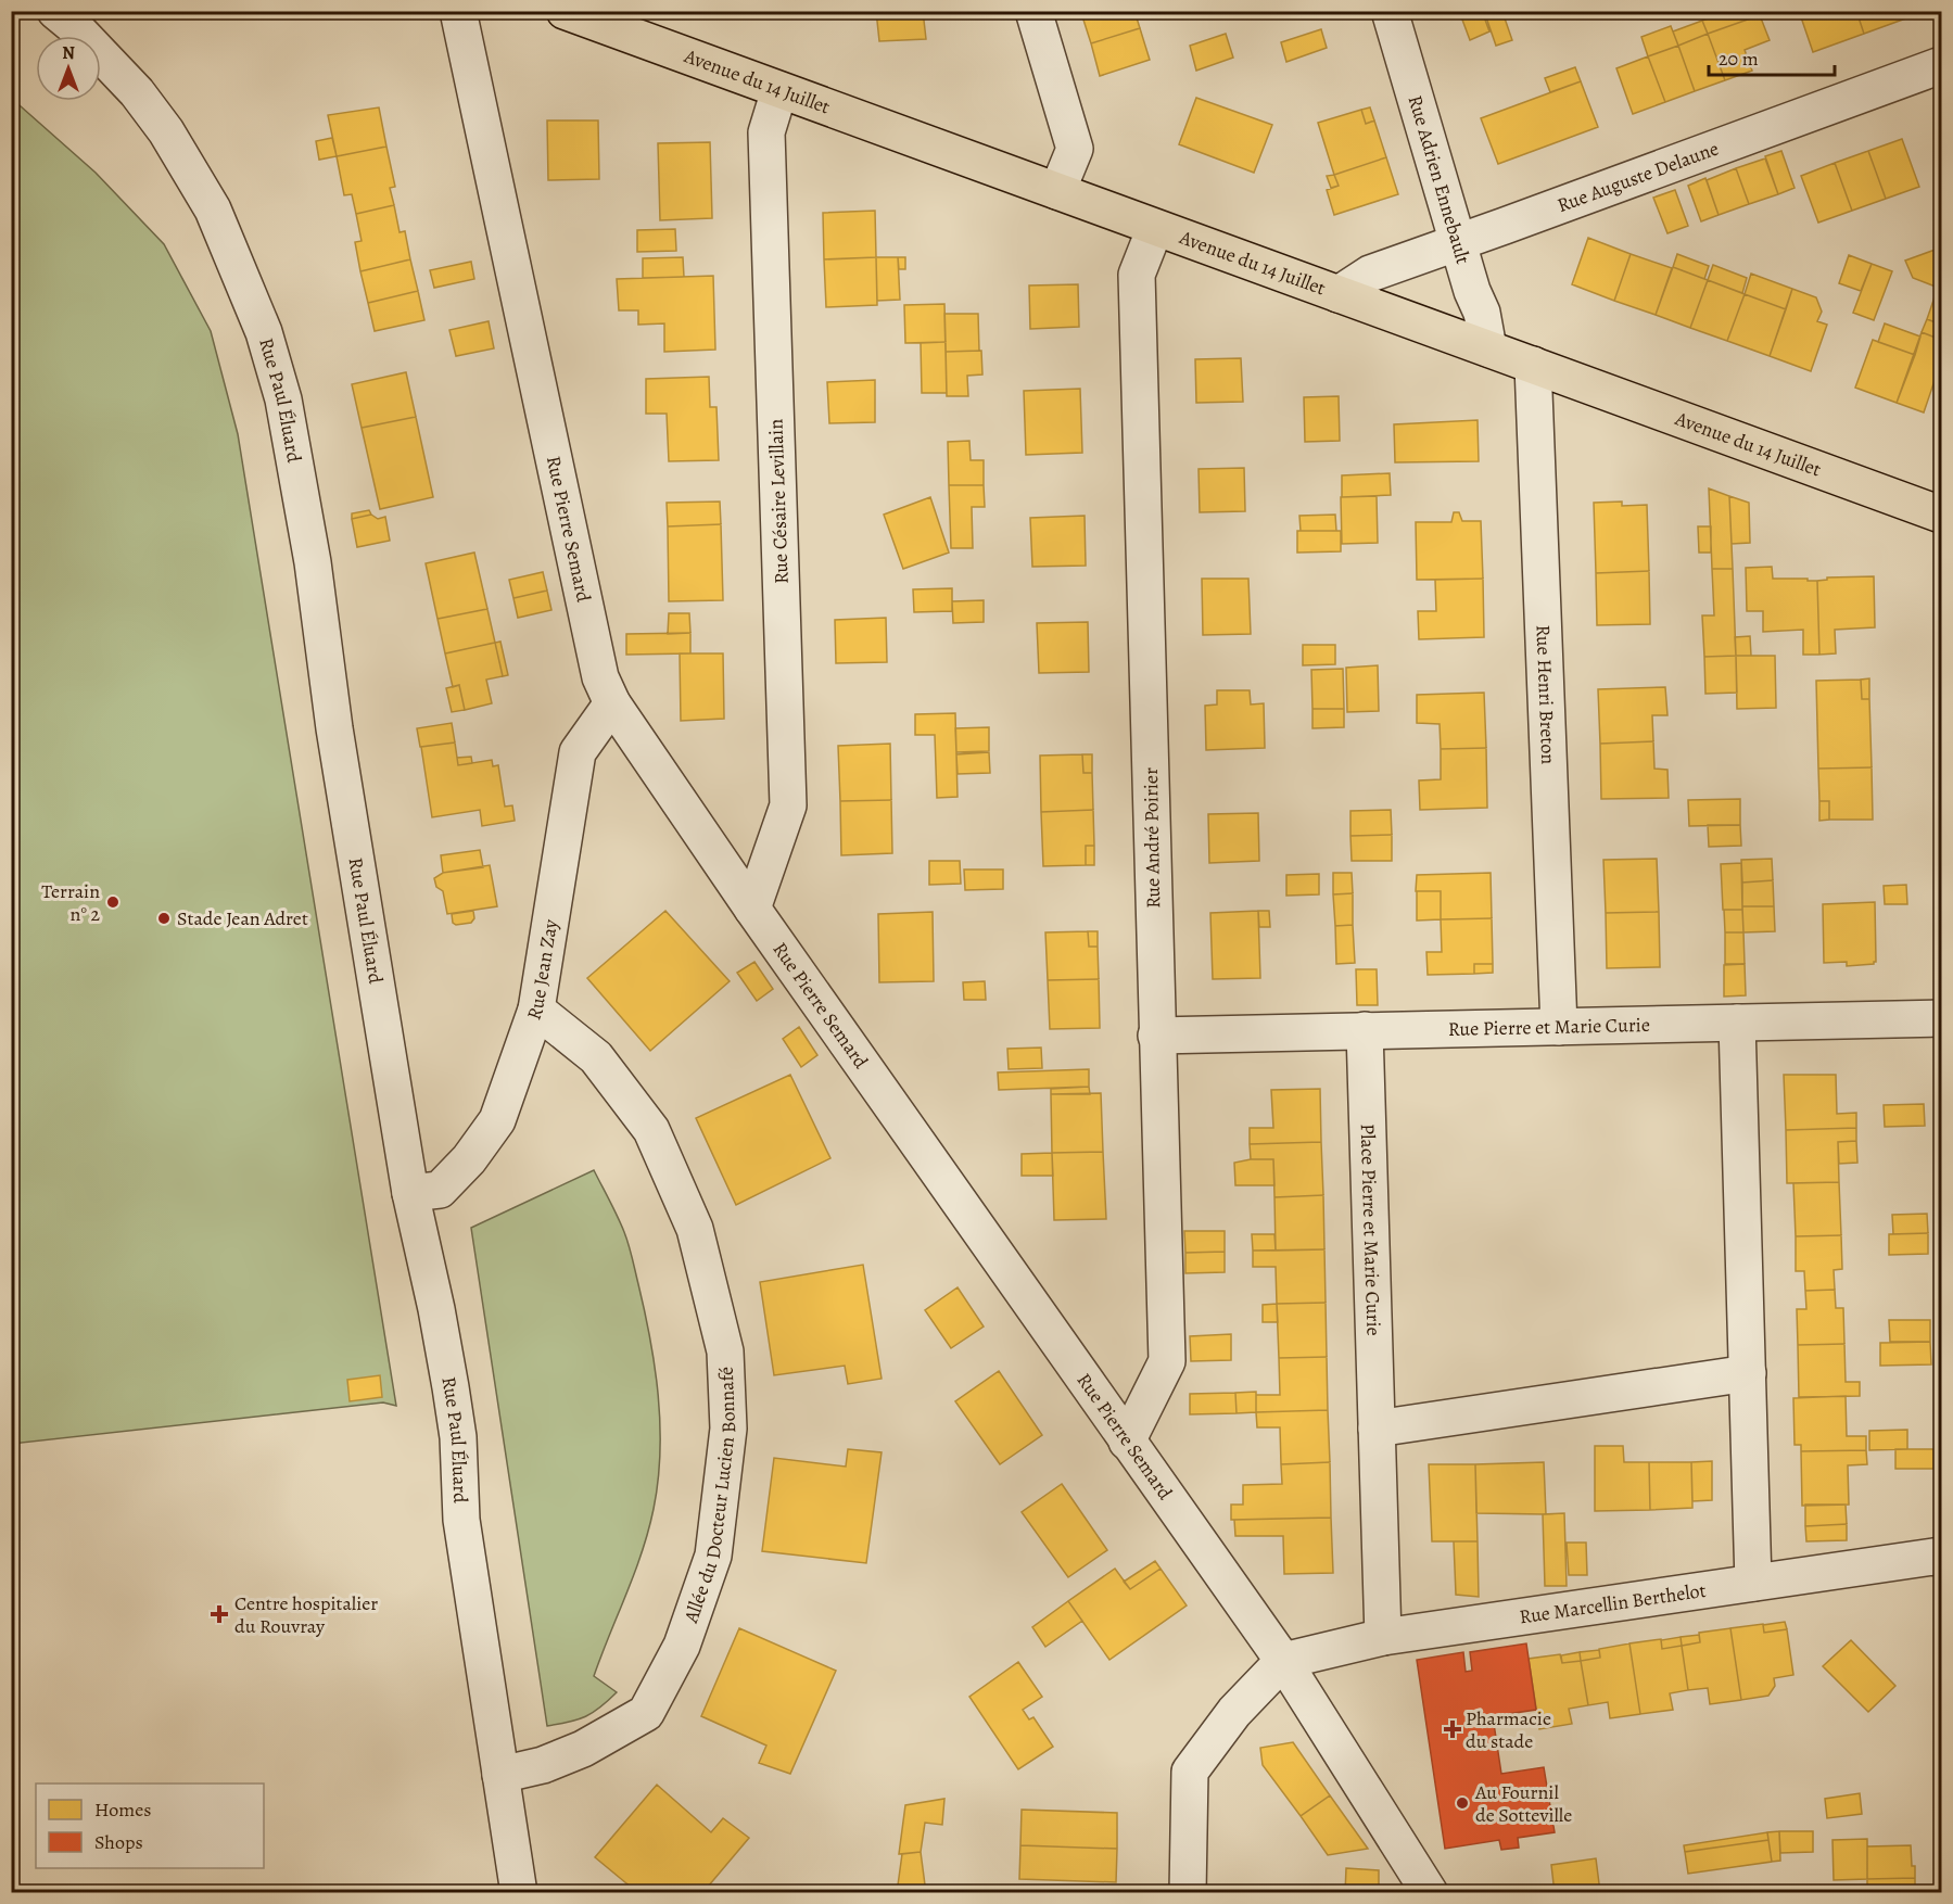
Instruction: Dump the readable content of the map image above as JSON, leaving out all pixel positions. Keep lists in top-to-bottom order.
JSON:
{
  "streets": {
    "main road": ["Avenue du 14 Juillet"],
    "street": [
      "Rue Auguste Delaune",
      "Rue Adrien Ennebault",
      "Rue Paul Éluard",
      "Rue Césaire Levillain",
      "Rue Pierre Semard",
      "Rue Henri Breton",
      "Rue André Poirier",
      "Rue Jean Zay",
      "Rue Pierre et Marie Curie",
      "Place Pierre et Marie Curie",
      "Allée du Docteur Lucien Bonnafé",
      "Rue Marcellin Berthelot"
    ]
  },
  "crossings": [
    ["Avenue du 14 Juillet", "Rue Auguste Delaune"],
    ["Avenue du 14 Juillet", "Rue Adrien Ennebault"],
    ["Avenue du 14 Juillet", "Rue Césaire Levillain"],
    ["Avenue du 14 Juillet", "Rue Henri Breton"],
    ["Avenue du 14 Juillet", "Rue André Poirier"],
    ["Rue Auguste Delaune", "Rue Adrien Ennebault"],
    ["Rue Paul Éluard", "Rue Jean Zay"],
    ["Rue Paul Éluard", "Allée du Docteur Lucien Bonnafé"],
    ["Rue Césaire Levillain", "Rue Pierre Semard"],
    ["Rue Pierre Semard", "Rue André Poirier"],
    ["Rue Pierre Semard", "Rue Jean Zay"],
    ["Rue Pierre Semard", "Rue Marcellin Berthelot"],
    ["Rue Henri Breton", "Rue Pierre et Marie Curie"],
    ["Rue André Poirier", "Rue Pierre et Marie Curie"],
    ["Rue Jean Zay", "Allée du Docteur Lucien Bonnafé"],
    ["Rue Pierre et Marie Curie", "Place Pierre et Marie Curie"],
    ["Place Pierre et Marie Curie", "Rue Marcellin Berthelot"]
  ],
  "places": {
    "other": ["Terrain n° 2", "Stade Jean Adret", "Au Fournil de Sotteville"],
    "health": ["Centre hospitalier du Rouvray", "Pharmacie du stade"]
  },
  "legend": ["Homes", "Shops"],
  "scale_bar": "20 m",
  "north": "top"
}
